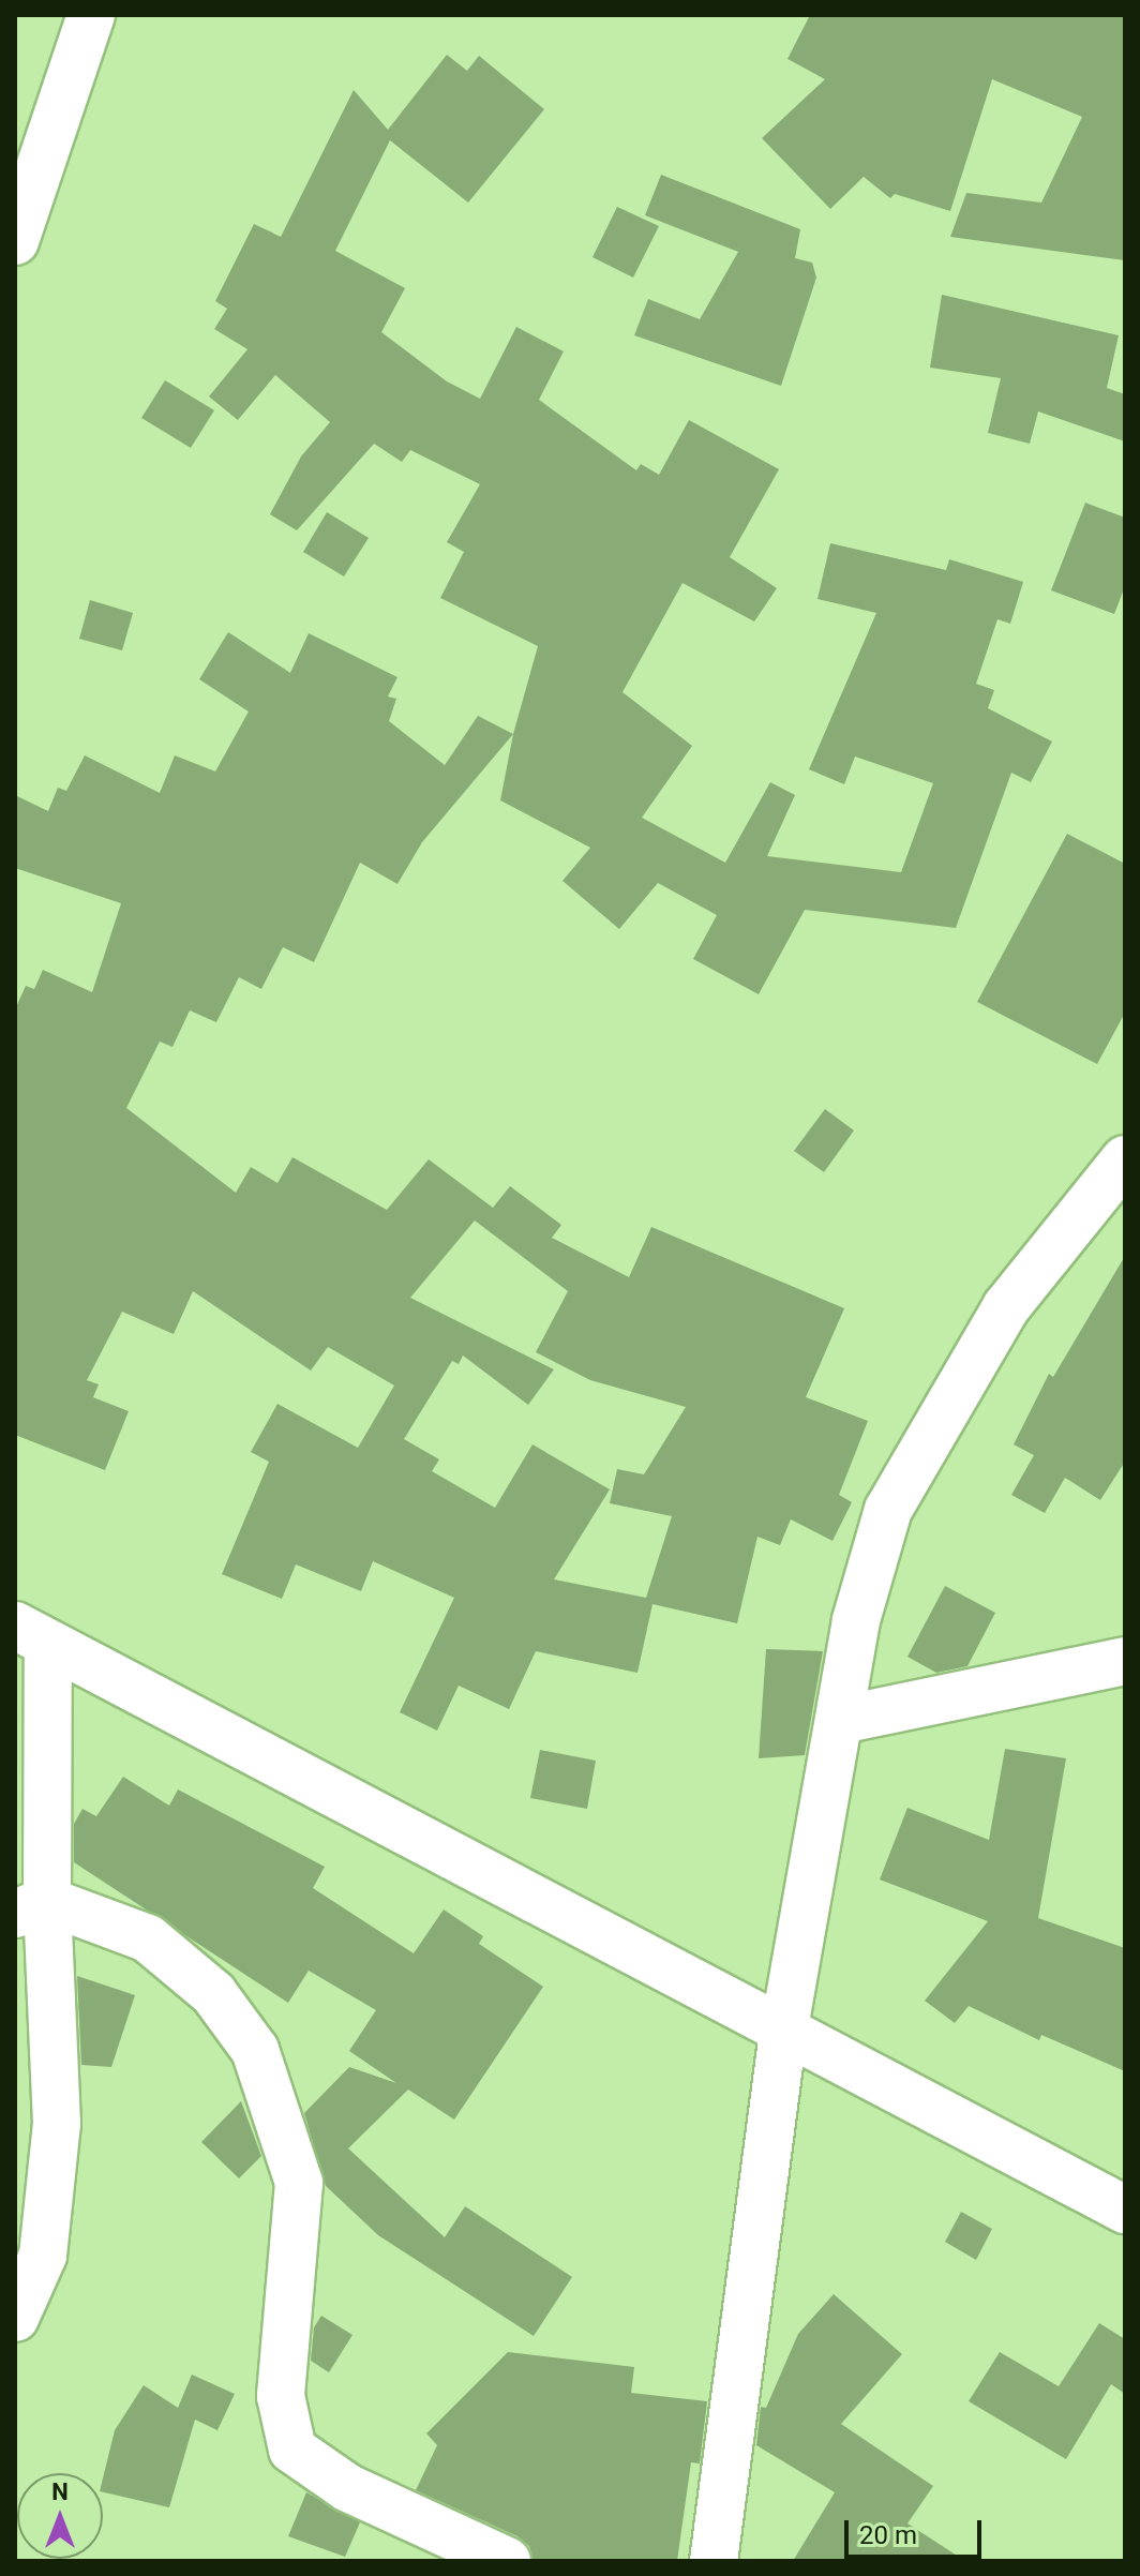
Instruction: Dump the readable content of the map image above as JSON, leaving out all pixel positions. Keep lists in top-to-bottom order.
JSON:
{
  "scale_bar": "20 m",
  "north": "top"
}
